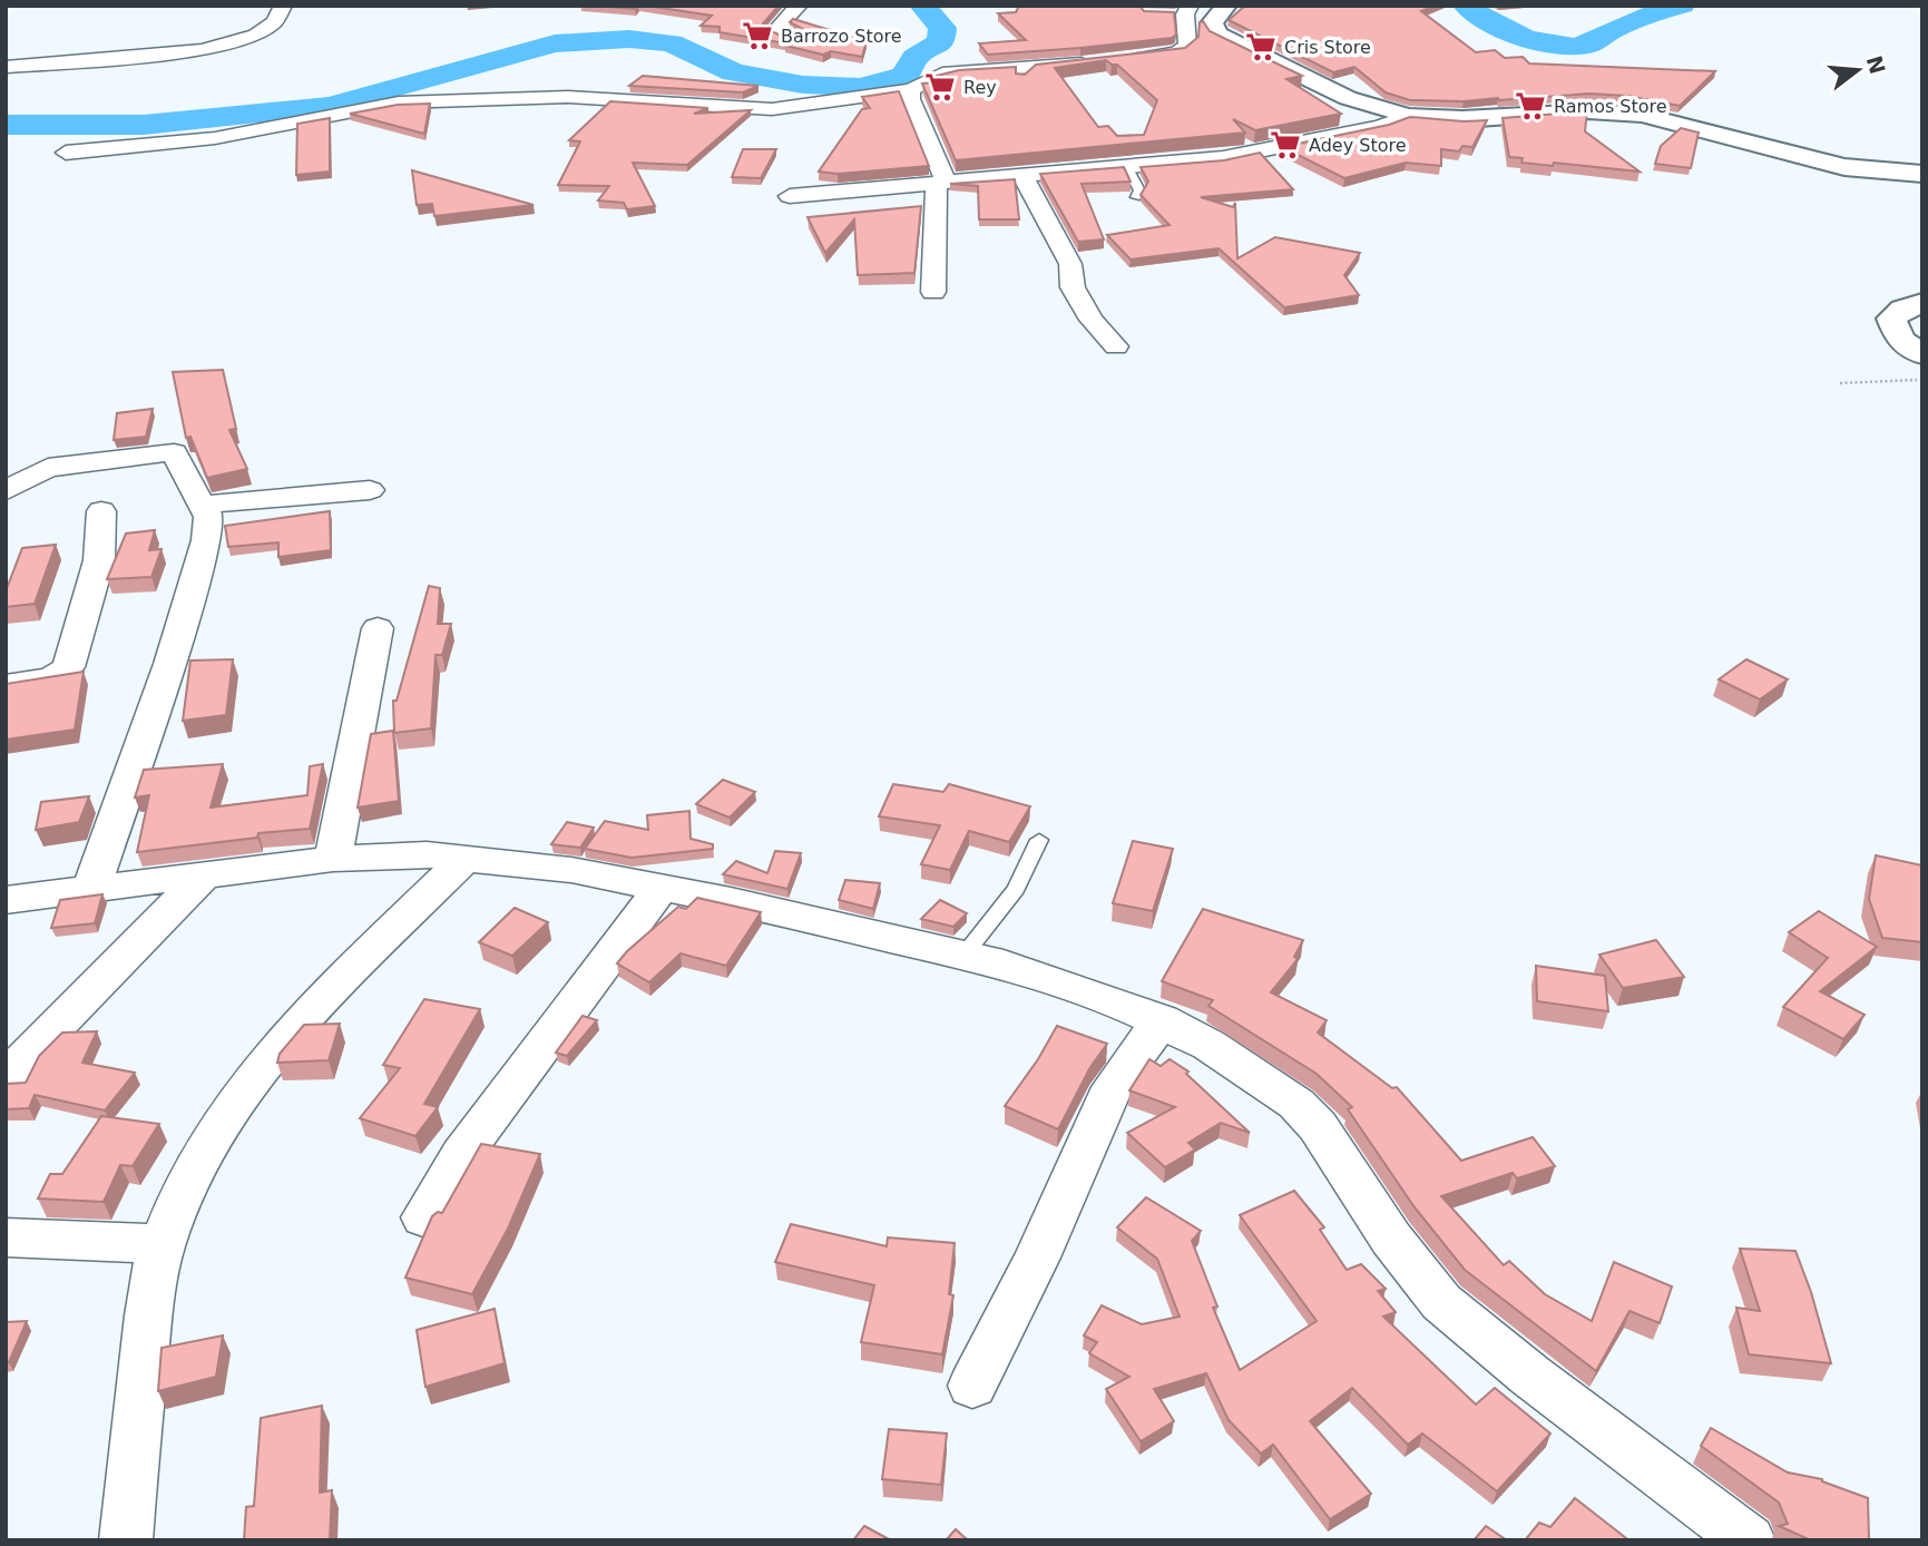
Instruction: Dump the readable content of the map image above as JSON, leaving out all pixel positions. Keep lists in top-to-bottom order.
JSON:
{
  "places": {
    "supermarket": [
      "Barrozo Store",
      "Cris Store",
      "Rey",
      "Ramos Store",
      "Adey Store"
    ]
  },
  "north": "right"
}
